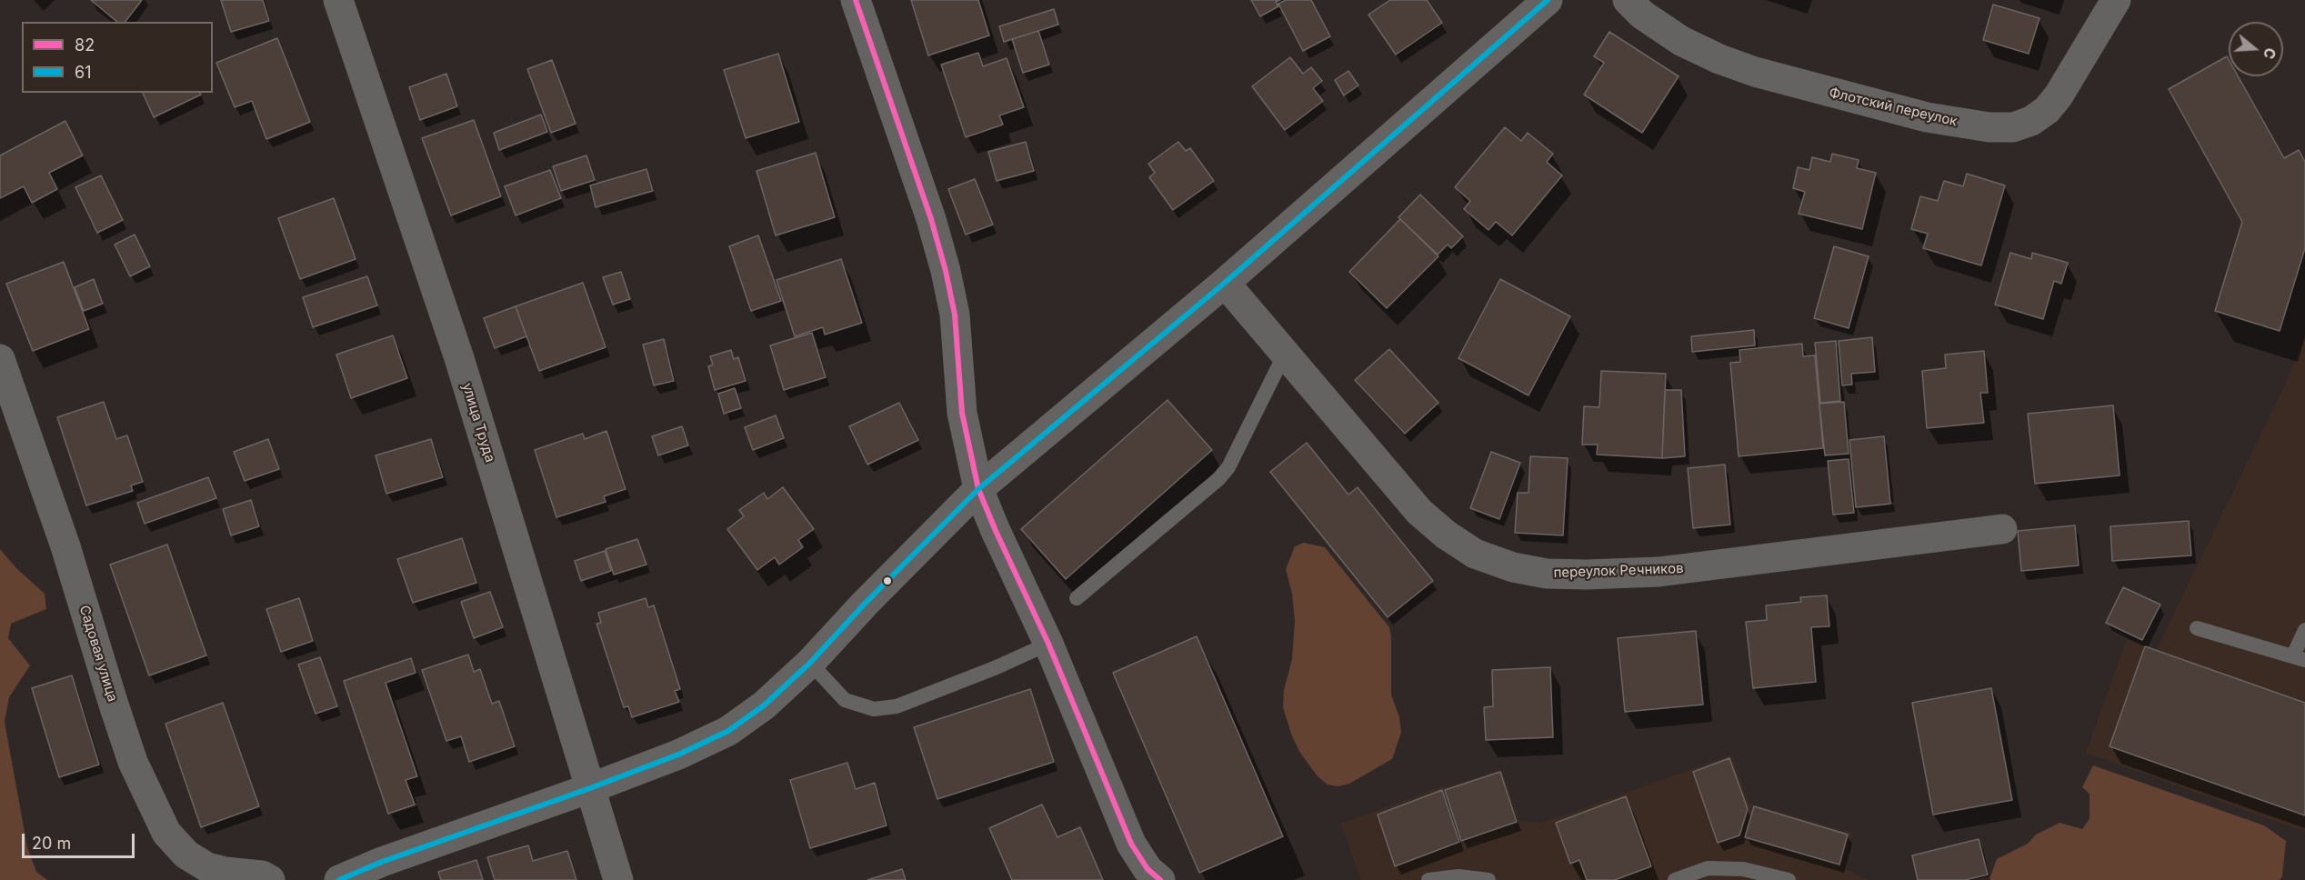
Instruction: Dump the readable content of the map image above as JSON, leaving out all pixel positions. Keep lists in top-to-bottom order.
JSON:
{
  "streets": {
    "street": [
      "Флотский переулок",
      "улица Труда",
      "переулок Речников",
      "Садовая улица"
    ]
  },
  "lines": ["transit line 82", "transit line 61"],
  "legend": ["82", "61"],
  "scale_bar": "20 m",
  "north": "right"
}
